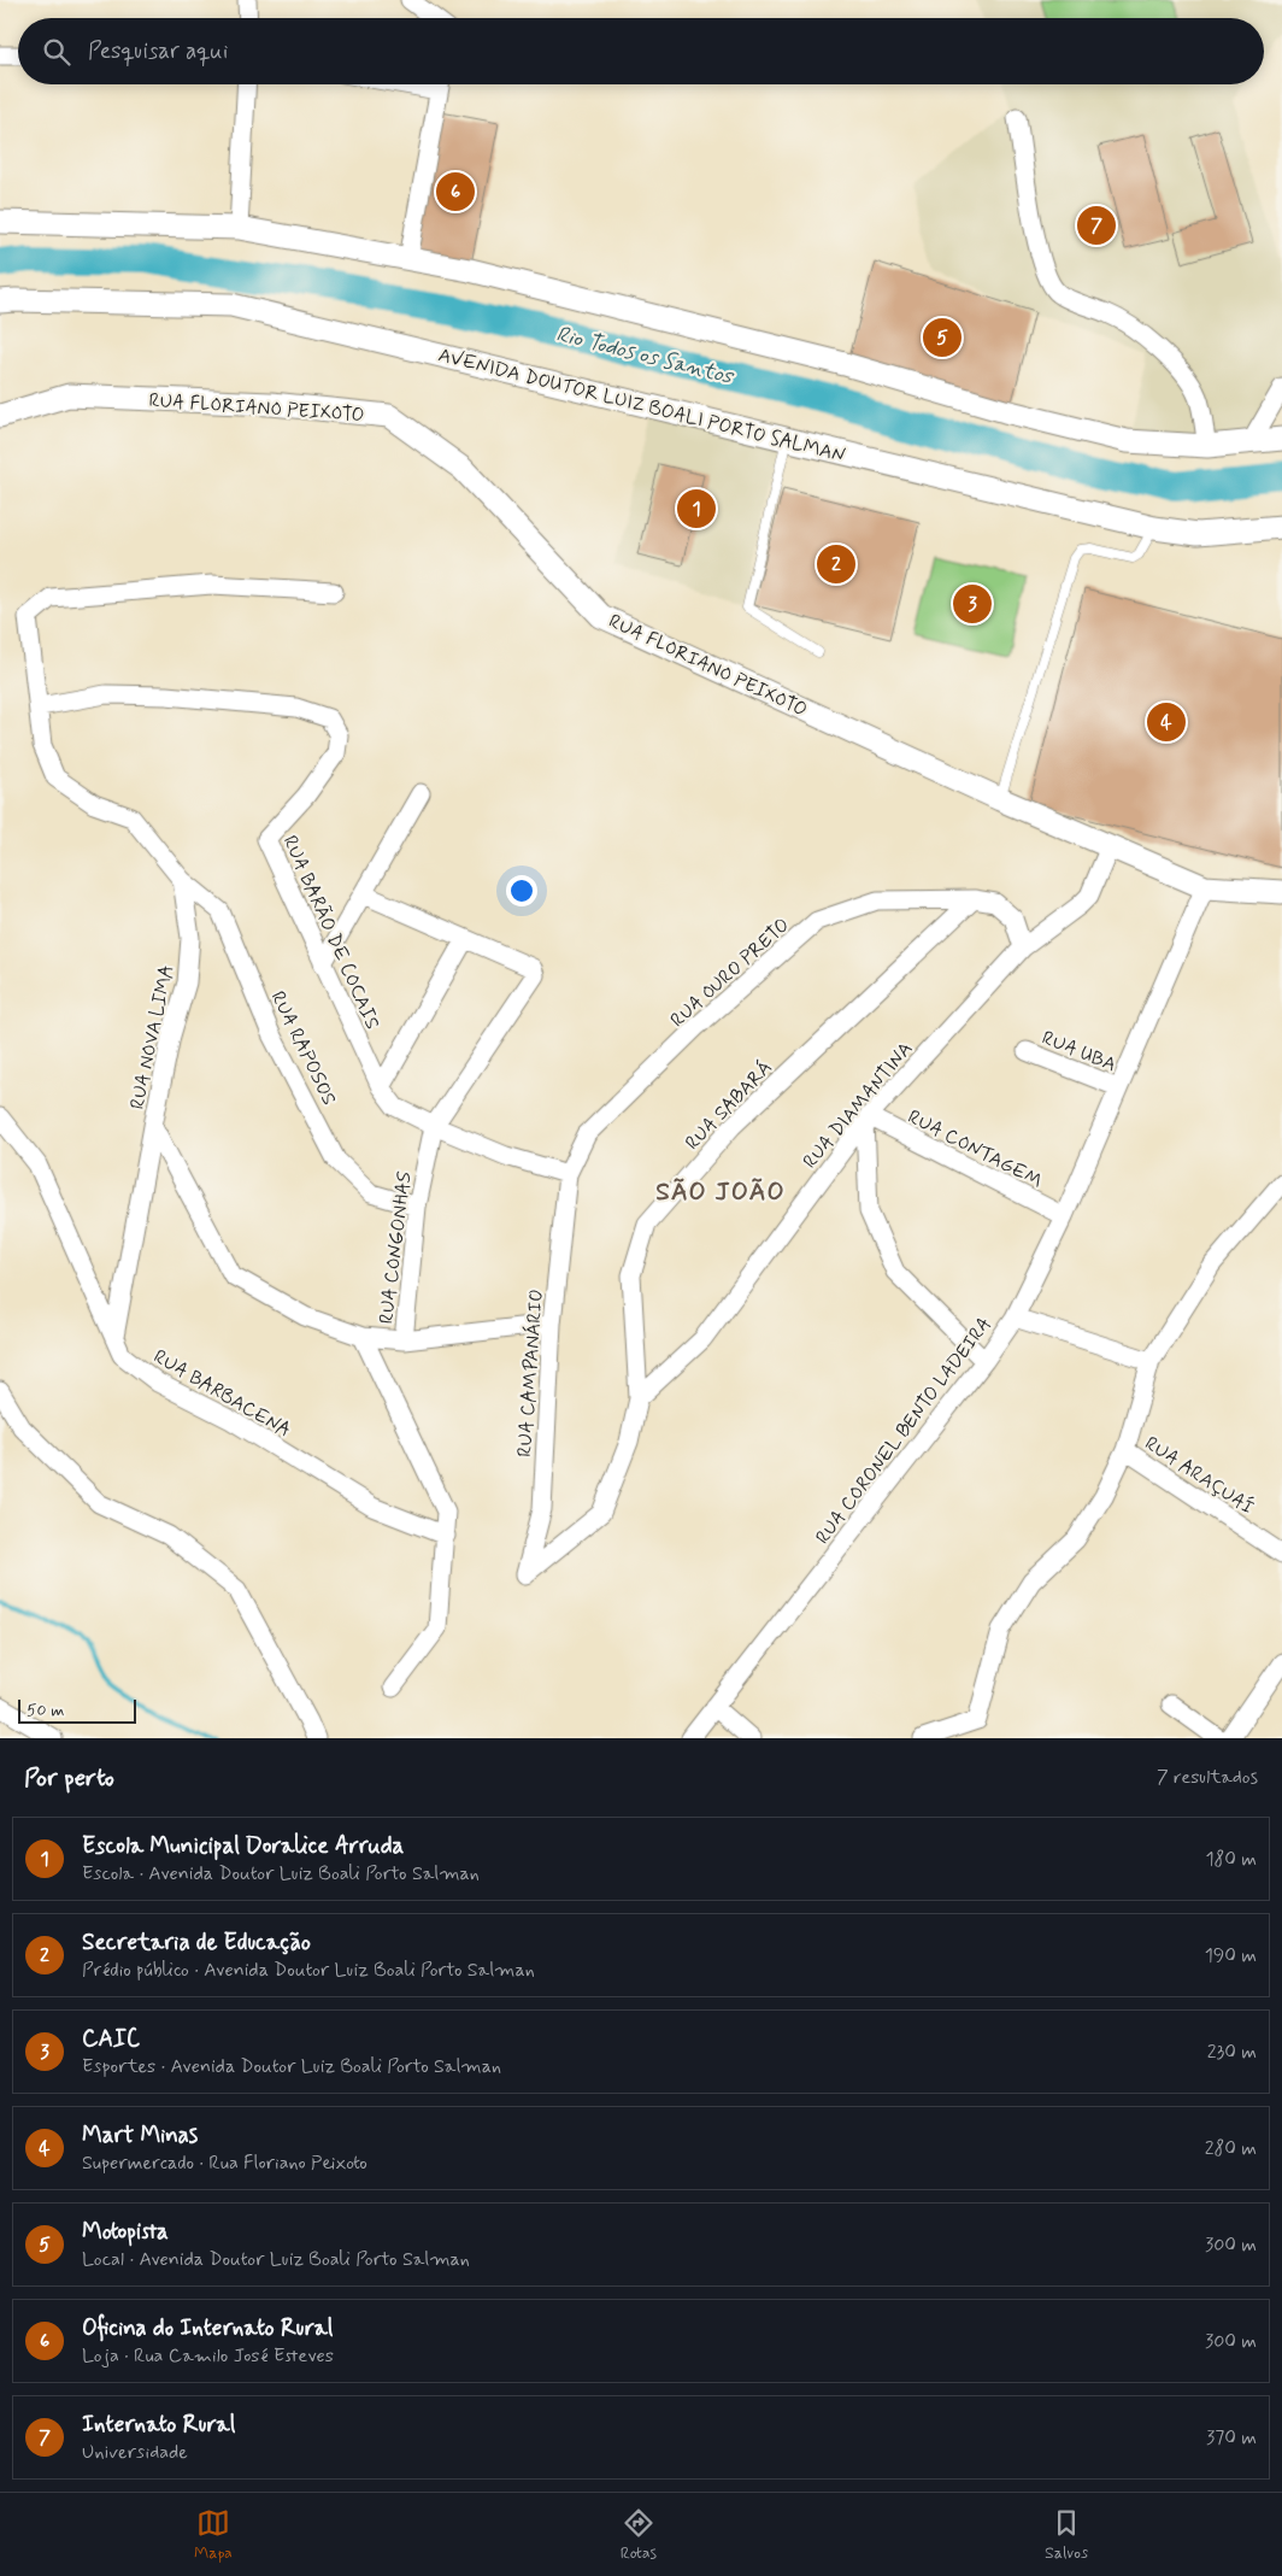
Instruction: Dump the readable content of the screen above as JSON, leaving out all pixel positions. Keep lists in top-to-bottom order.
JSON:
{
  "streets": {
    "street": [
      "AVENIDA DOUTOR LUIZ BOALI PORTO SALMAN",
      "RUA FLORIANO PEIXOTO",
      "RUA BARÃO DE COCAIS",
      "RUA OURO PRETO",
      "RUA NOVA LIMA",
      "RUA RAPOSOS",
      "RUA UBA",
      "RUA SABARÁ",
      "RUA DIAMANTINA",
      "RUA CONTAGEM",
      "RUA CONGONHAS",
      "RUA CAMPANÁRIO",
      "RUA BARBACENA",
      "RUA CORONEL BENTO LADEIRA",
      "RUA ARAÇUAÍ"
    ]
  },
  "crossings": [
    ["RUA FLORIANO PEIXOTO", "RUA DIAMANTINA"],
    ["RUA FLORIANO PEIXOTO", "RUA CORONEL BENTO LADEIRA"],
    ["RUA BARÃO DE COCAIS", "RUA OURO PRETO"],
    ["RUA BARÃO DE COCAIS", "RUA CONGONHAS"],
    ["RUA BARÃO DE COCAIS", "RUA CAMPANÁRIO"],
    ["RUA OURO PRETO", "RUA SABARÁ"],
    ["RUA OURO PRETO", "RUA CAMPANÁRIO"],
    ["RUA NOVA LIMA", "RUA RAPOSOS"],
    ["RUA NOVA LIMA", "RUA BARBACENA"],
    ["RUA RAPOSOS", "RUA CONGONHAS"],
    ["RUA UBA", "RUA CORONEL BENTO LADEIRA"],
    ["RUA SABARÁ", "RUA DIAMANTINA"],
    ["RUA SABARÁ", "RUA CAMPANÁRIO"],
    ["RUA DIAMANTINA", "RUA CONTAGEM"],
    ["RUA CONTAGEM", "RUA CORONEL BENTO LADEIRA"],
    ["RUA CONGONHAS", "RUA BARBACENA"]
  ],
  "districts": ["SÃO JOÃO"],
  "water": ["Rio Todos os Santos"],
  "scale_bar": "50 m",
  "page": {
    "search": "Pesquisar aqui",
    "pins": [
      "6",
      "7",
      "5",
      "1",
      "2",
      "3",
      "4"
    ],
    "scale": "50 m",
    "heading": ["Por perto", "7 resultados"],
    "list": [
      {
        "mark": "1",
        "name": "Escola Municipal Doralice Arruda",
        "note": "Escola · Avenida Doutor Luiz Boali Porto Salman",
        "value": "180 m"
      },
      {
        "mark": "2",
        "name": "Secretaria de Educação",
        "note": "Prédio público · Avenida Doutor Luiz Boali Porto Salman",
        "value": "190 m"
      },
      {
        "mark": "3",
        "name": "CAIC",
        "note": "Esportes · Avenida Doutor Luiz Boali Porto Salman",
        "value": "230 m"
      },
      {
        "mark": "4",
        "name": "Mart Minas",
        "note": "Supermercado · Rua Floriano Peixoto",
        "value": "280 m"
      },
      {
        "mark": "5",
        "name": "Motopista",
        "note": "Local · Avenida Doutor Luiz Boali Porto Salman",
        "value": "300 m"
      },
      {
        "mark": "6",
        "name": "Oficina do Internato Rural",
        "note": "Loja · Rua Camilo José Esteves",
        "value": "300 m"
      },
      {
        "mark": "7",
        "name": "Internato Rural",
        "note": "Universidade",
        "value": "370 m"
      }
    ],
    "nav": ["Mapa", "Rotas", "Salvos"]
  }
}
